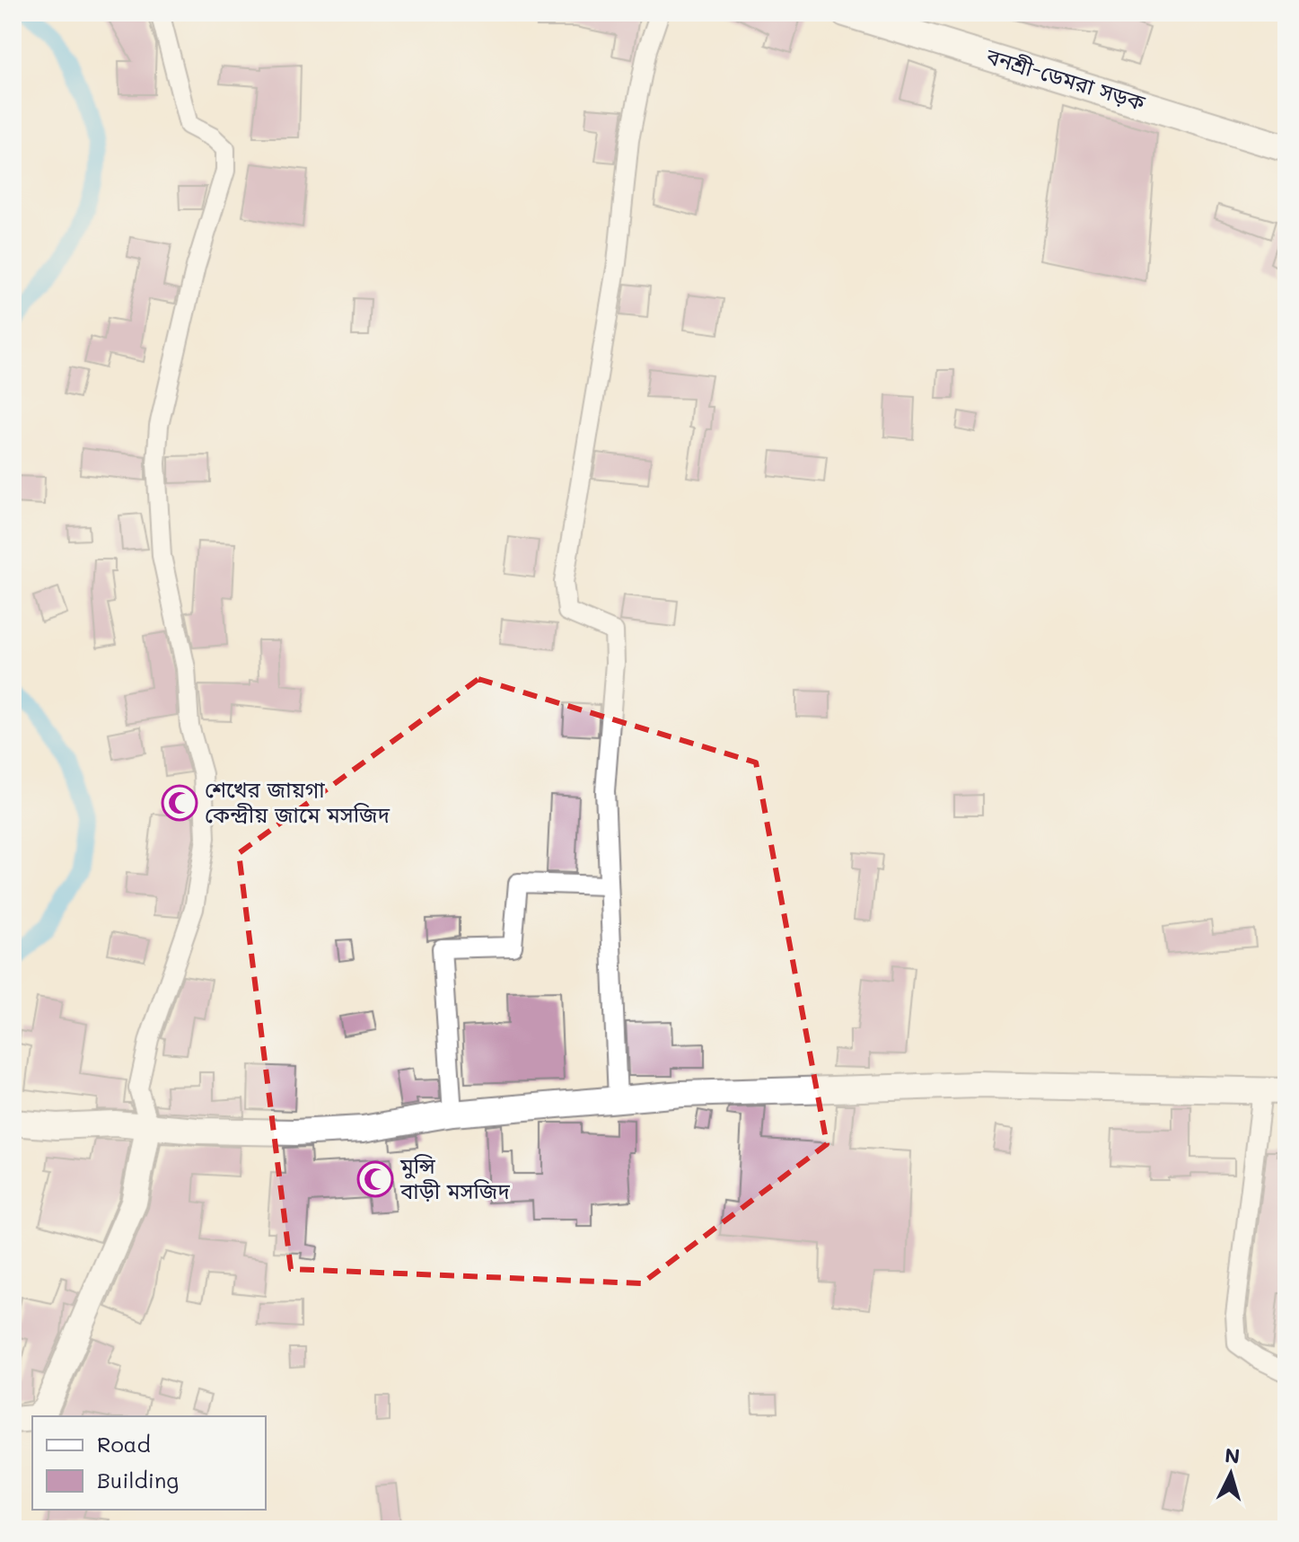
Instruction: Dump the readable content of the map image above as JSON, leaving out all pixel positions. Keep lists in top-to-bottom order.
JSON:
{
  "streets": {
    "main road": ["বনশ্রী-ডেমরা সড়ক"]
  },
  "places": {
    "mosque": ["শেখের জায়গা কেন্দ্রীয় জামে মসজিদ", "মুন্সি বাড়ী মসজিদ"]
  },
  "legend": ["Road", "Building"],
  "north": "top"
}
